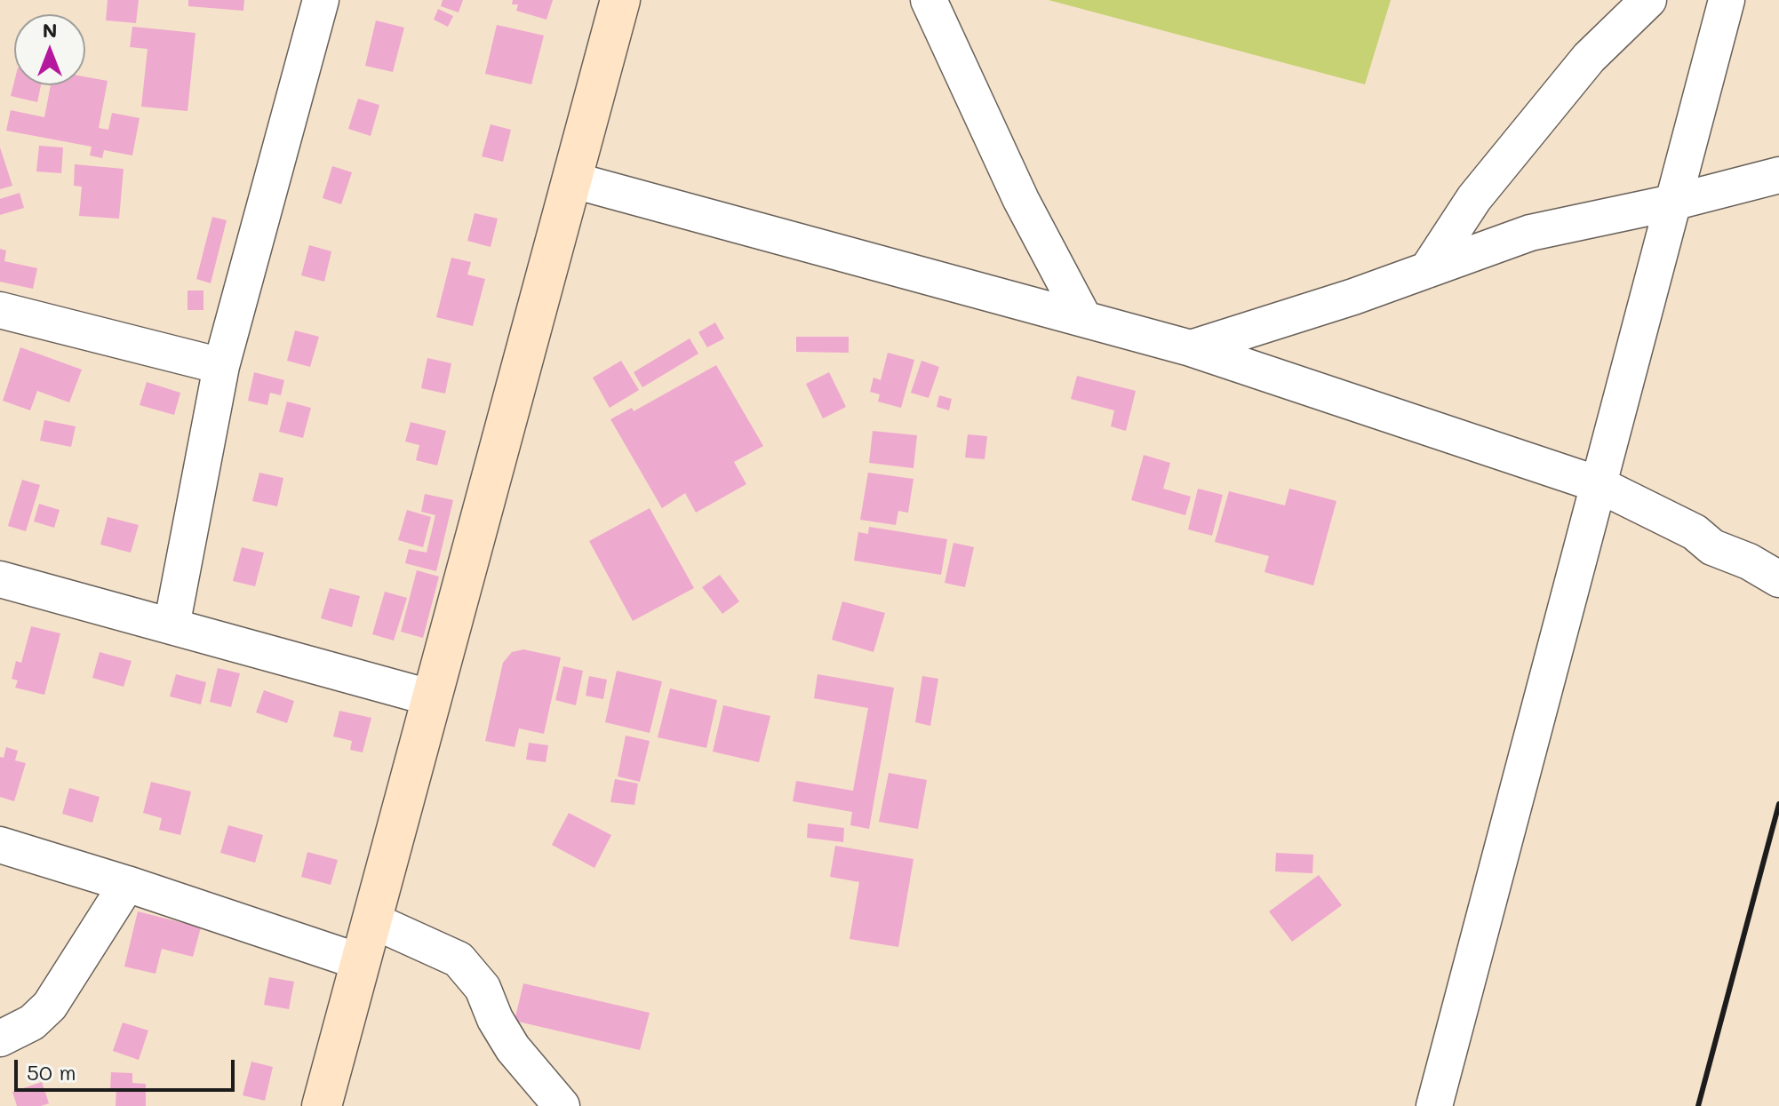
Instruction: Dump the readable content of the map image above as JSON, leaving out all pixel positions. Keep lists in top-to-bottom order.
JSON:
{
  "scale_bar": "50 m",
  "north": "top"
}
